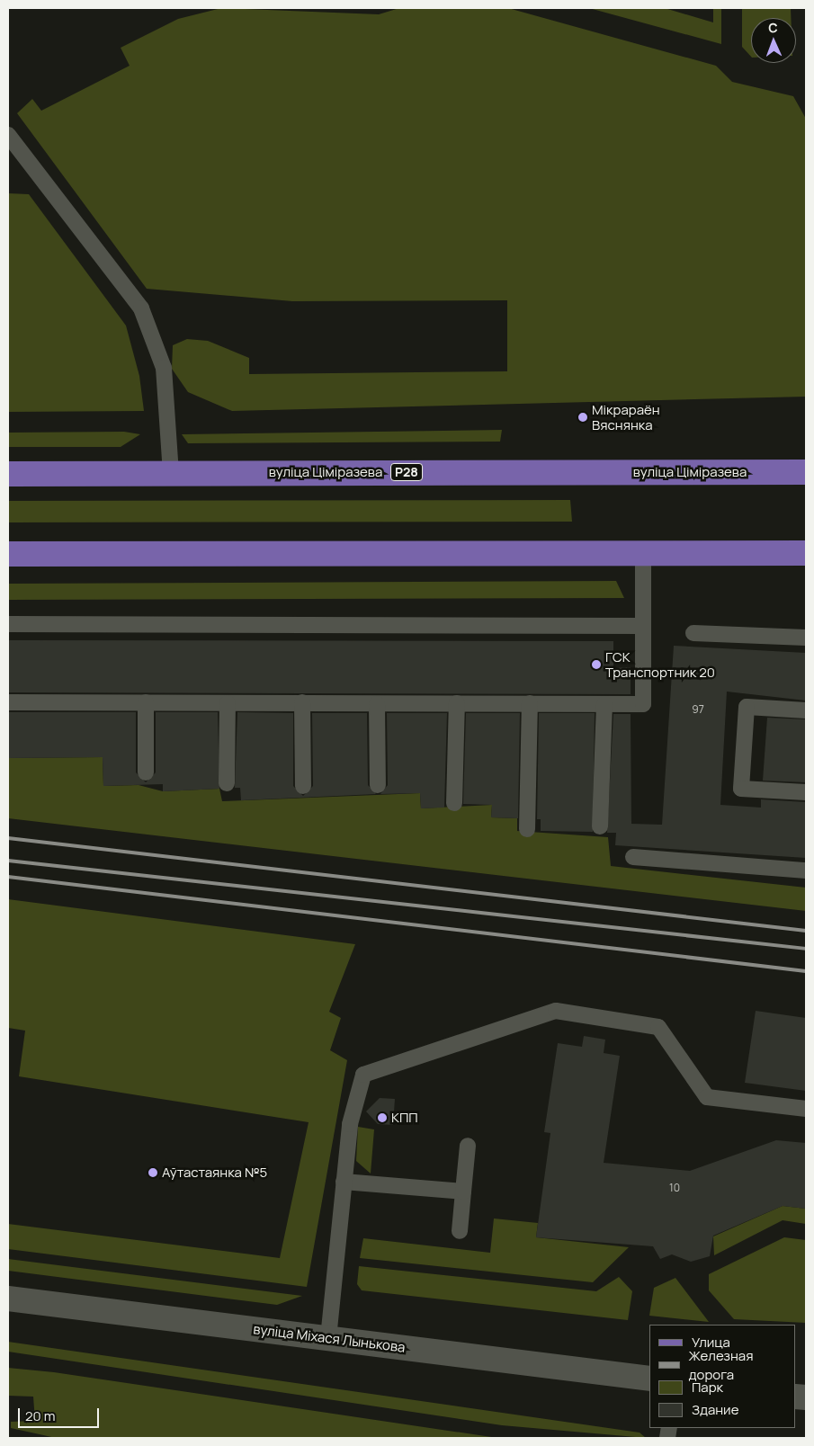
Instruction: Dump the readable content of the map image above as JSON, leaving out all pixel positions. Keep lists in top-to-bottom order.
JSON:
{
  "streets": {
    "main road": ["вуліца Ціміразева", "Р28"],
    "street": ["вуліца Міхася Лынькова"]
  },
  "places": [
    "Мікрараён Вяснянка",
    "ГСК Транспортник 20",
    "КПП",
    "Аўтастаянка №5"
  ],
  "house_numbers": ["97", "10"],
  "legend": [
    "Улица",
    "Железная дорога",
    "Парк",
    "Здание"
  ],
  "scale_bar": "20 m",
  "north": "top"
}
